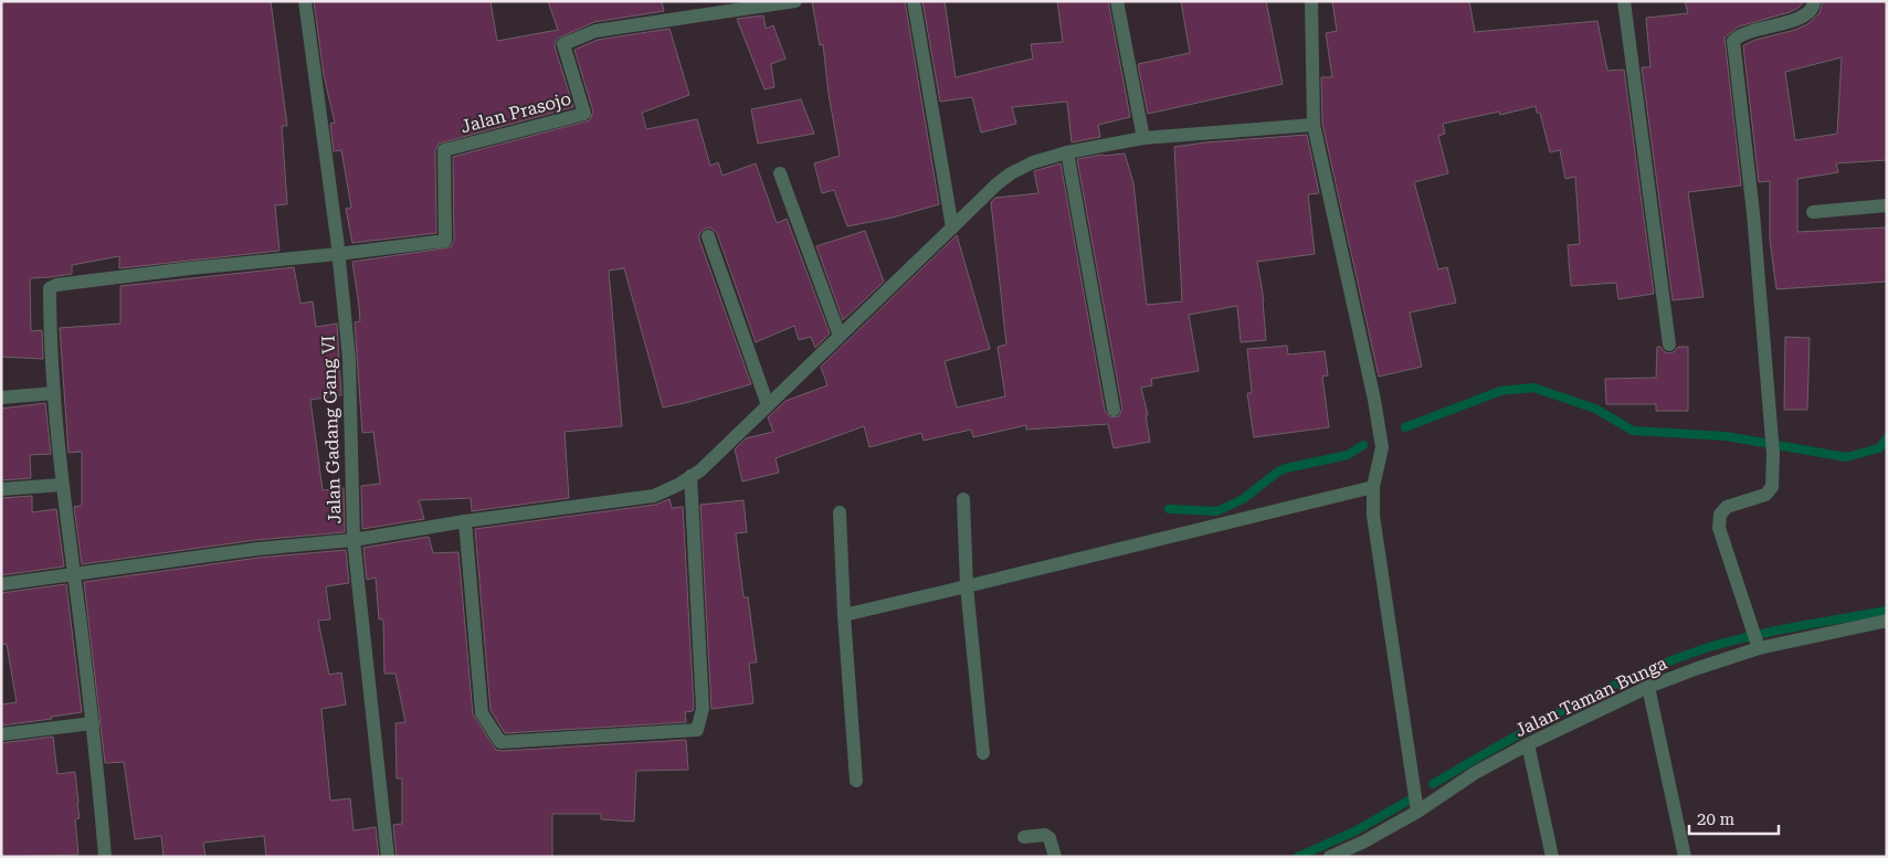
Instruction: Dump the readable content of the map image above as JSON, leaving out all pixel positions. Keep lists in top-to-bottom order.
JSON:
{
  "streets": {
    "street": ["Jalan Prasojo", "Jalan Gadang Gang VI", "Jalan Taman Bunga"]
  },
  "crossings": [
    ["Jalan Prasojo", "Jalan Gadang Gang VI"]
  ],
  "scale_bar": "20 m"
}
